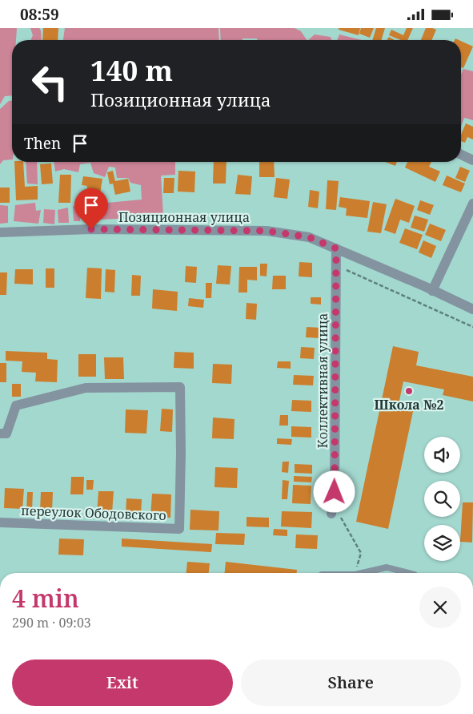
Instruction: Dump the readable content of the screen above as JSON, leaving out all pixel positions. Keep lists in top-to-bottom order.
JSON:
{
  "streets": {
    "street": ["Позиционная улица", "Коллективная улица", "переулок Ободовского"]
  },
  "crossings": [
    ["Позиционная улица", "Коллективная улица"]
  ],
  "places": ["Школа №2"],
  "page": {
    "status": "08:59",
    "turn": ["140 m", "Позиционная улица"],
    "then": "Then",
    "heading": ["4 min", "290 m · 09:03"],
    "buttons": ["Exit", "Share"]
  }
}
